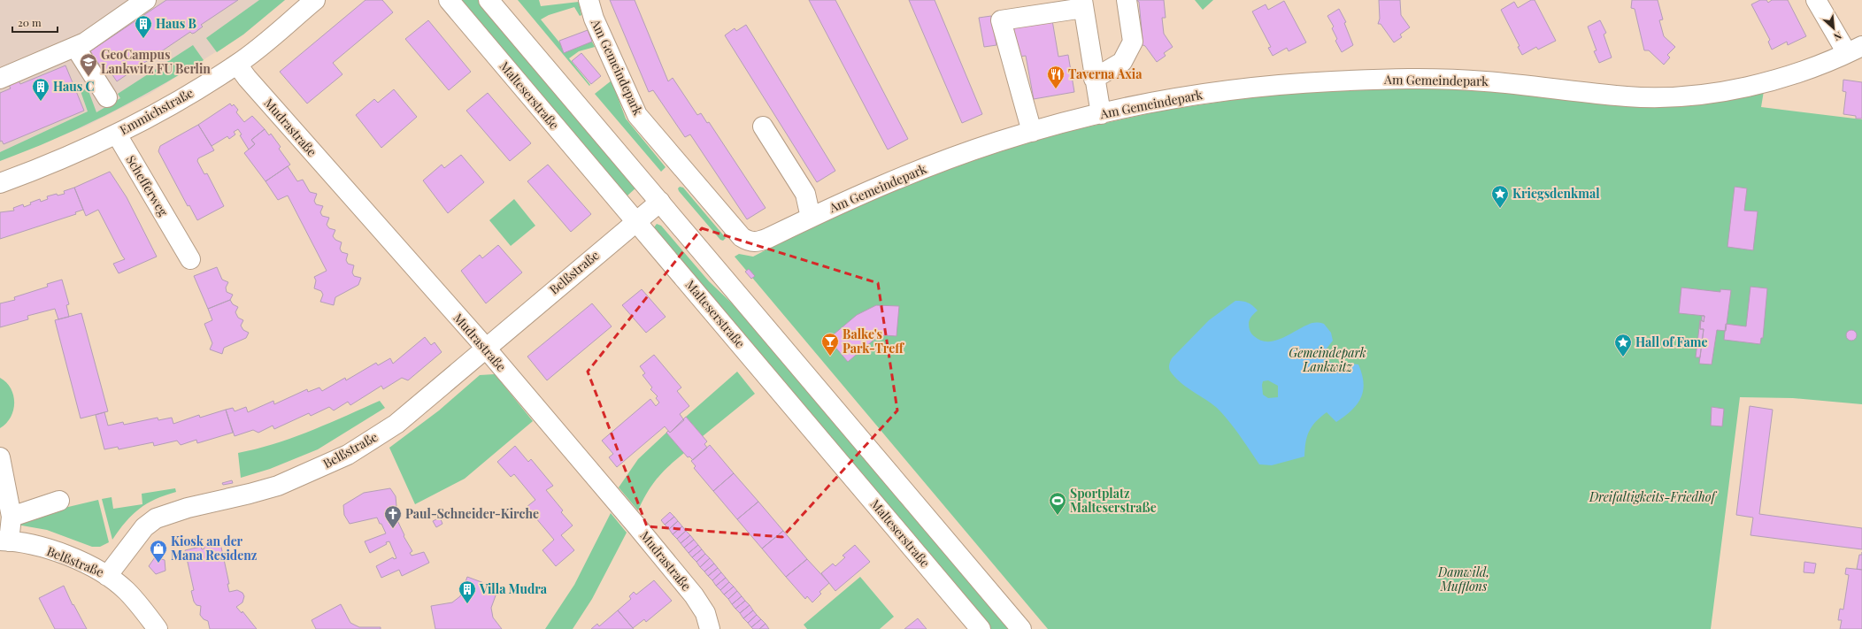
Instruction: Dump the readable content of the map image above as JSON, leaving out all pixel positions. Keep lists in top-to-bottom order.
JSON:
{
  "streets": {
    "street": [
      "Am Gemeindepark",
      "Malteserstraße",
      "Emmichstraße",
      "Mudrastraße",
      "Schefferweg",
      "Belßstraße"
    ]
  },
  "crossings": [
    ["Malteserstraße", "Belßstraße"],
    ["Emmichstraße", "Mudrastraße"],
    ["Emmichstraße", "Schefferweg"],
    ["Mudrastraße", "Belßstraße"]
  ],
  "parks": ["Gemeindepark Lankwitz", "Dreifaltigkeits-Friedhof", "Damwild, Mufflons"],
  "places": {
    "building": ["Haus B", "Haus C", "Villa Mudra"],
    "school or university": ["GeoCampus Lankwitz FU Berlin"],
    "restaurant": ["Taverna Axia"],
    "place": ["Kriegsdenkmal", "Hall of Fame"],
    "bar": ["Balke's Park-Treff"],
    "sports": ["Sportplatz Malteserstraße"],
    "church": ["Paul-Schneider-Kirche"],
    "shop": ["Kiosk an der Mana Residenz"]
  },
  "scale_bar": "20 m",
  "north": "bottom right"
}
